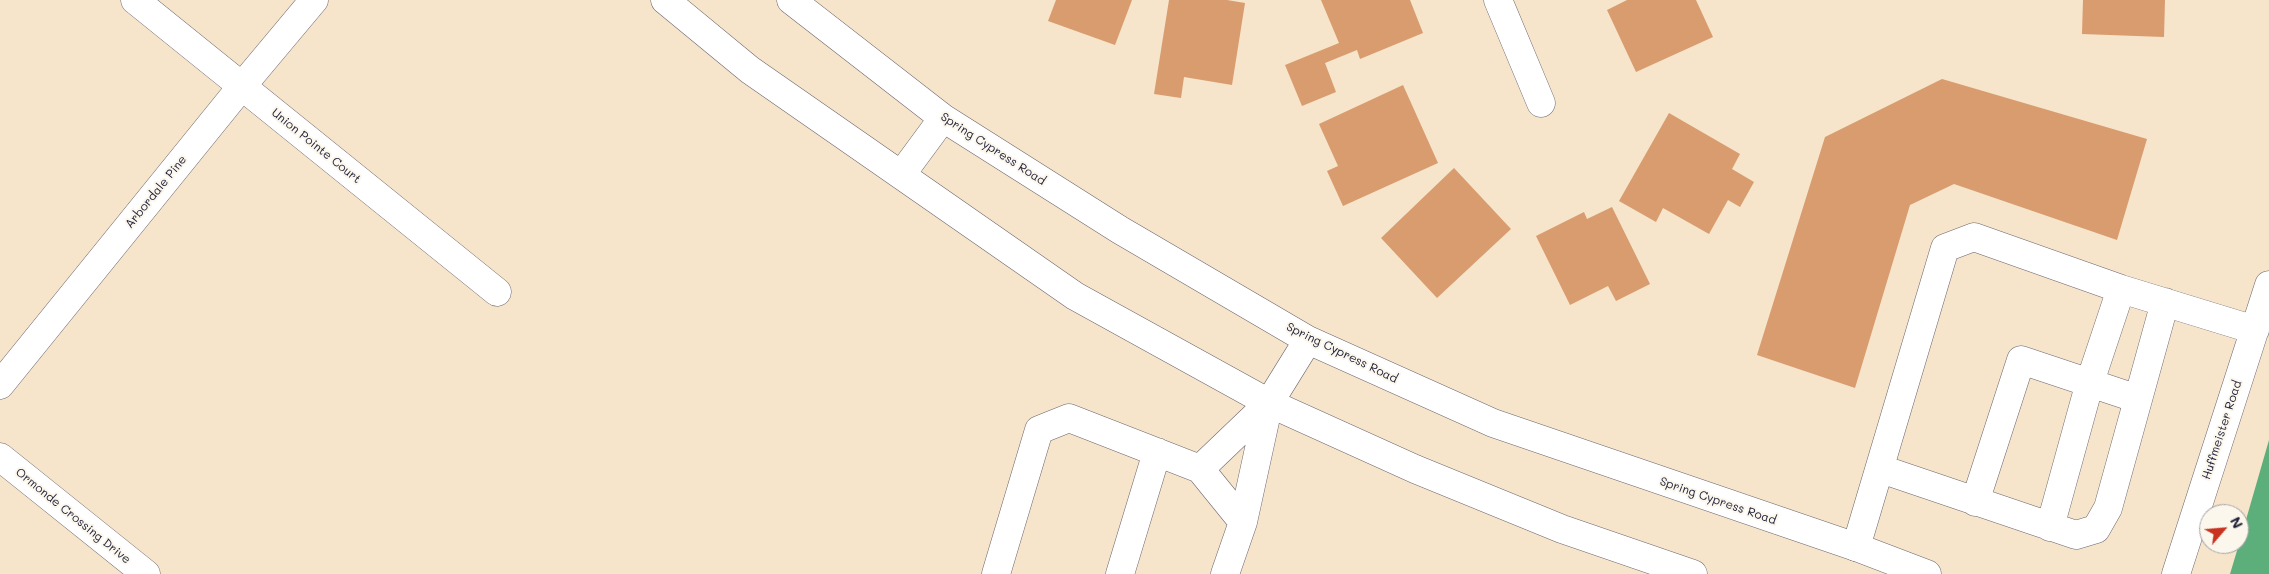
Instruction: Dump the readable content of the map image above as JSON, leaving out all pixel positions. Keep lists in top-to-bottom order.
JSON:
{
  "streets": {
    "main road": [
      "Union Pointe Court",
      "Spring Cypress Road",
      "Arbordale Pine",
      "Huffmeister Road",
      "Ormonde Crossing Drive"
    ]
  },
  "crossings": [
    ["Union Pointe Court", "Arbordale Pine"]
  ],
  "north": "top right"
}
